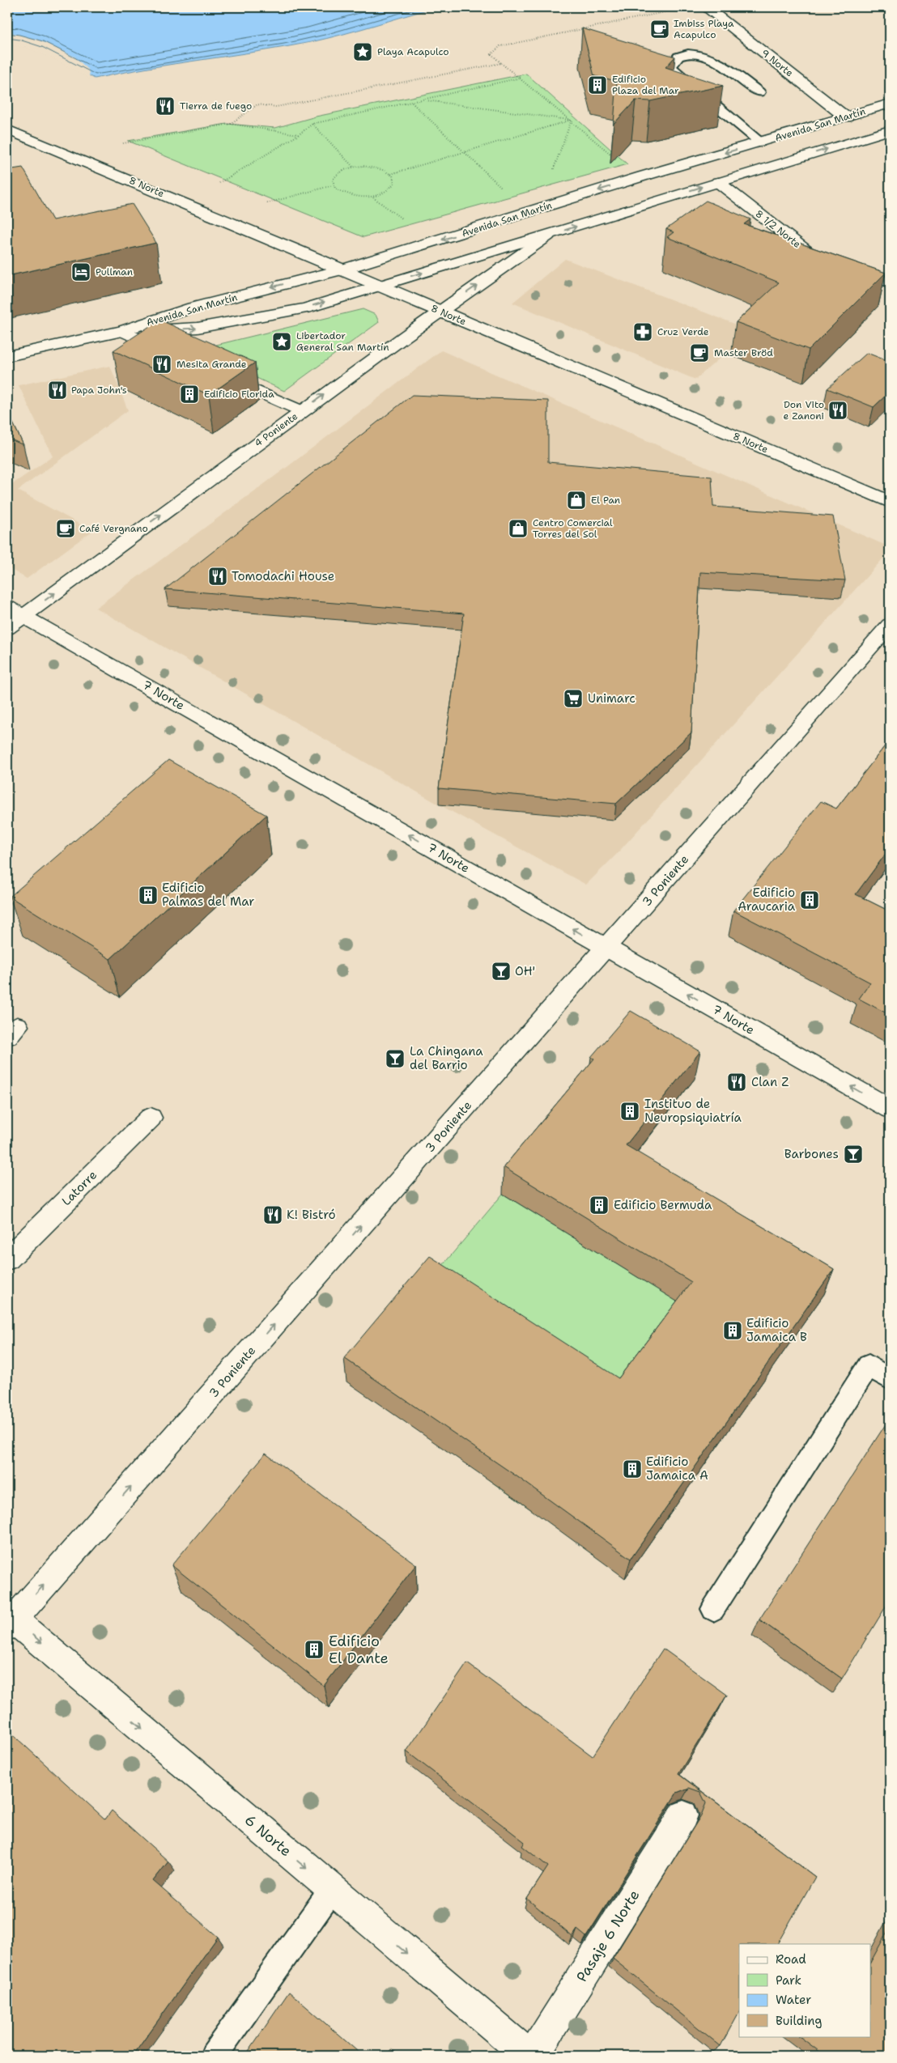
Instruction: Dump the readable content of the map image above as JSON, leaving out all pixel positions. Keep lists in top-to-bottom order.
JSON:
{
  "streets": {
    "street": [
      "9 Norte",
      "Avenida San Martín",
      "8 Norte",
      "8 1/2 Norte",
      "4 Poniente",
      "7 Norte",
      "3 Poniente",
      "Latorre",
      "6 Norte",
      "Pasaje 6 Norte"
    ]
  },
  "crossings": [
    ["9 Norte", "Avenida San Martín"],
    ["Avenida San Martín", "8 Norte"],
    ["Avenida San Martín", "8 1/2 Norte"],
    ["Avenida San Martín", "4 Poniente"],
    ["8 Norte", "4 Poniente"],
    ["4 Poniente", "7 Norte"],
    ["7 Norte", "3 Poniente"],
    ["3 Poniente", "6 Norte"]
  ],
  "one_way": [
    "4 Poniente",
    "7 Norte",
    "3 Poniente",
    "6 Norte"
  ],
  "places": {
    "cafe": ["Imbiss Playa Acapulco", "Master Bröd", "Café Vergnano"],
    "place": ["Playa Acapulco", "Libertador General San Martín"],
    "building": [
      "Edificio Plaza del Mar",
      "Edificio Florida",
      "Edificio Palmas del Mar",
      "Edificio Araucaria",
      "Instituo de Neuropsiquiatría",
      "Edificio Bermuda",
      "Edificio Jamaica B",
      "Edificio Jamaica A",
      "Edificio El Dante"
    ],
    "restaurant": [
      "Tierra de fuego",
      "Mesita Grande",
      "Papa John's",
      "Don Vito e Zanoni",
      "Tomodachi House",
      "Clan Z",
      "K! Bistró"
    ],
    "hotel": ["Pullman"],
    "pharmacy": ["Cruz Verde"],
    "shop": ["El Pan", "Centro Comercial Torres del Sol"],
    "supermarket": ["Unimarc"],
    "bar": ["OH'", "La Chingana del Barrio", "Barbones"]
  },
  "legend": [
    "Road",
    "Park",
    "Water",
    "Building"
  ]
}
